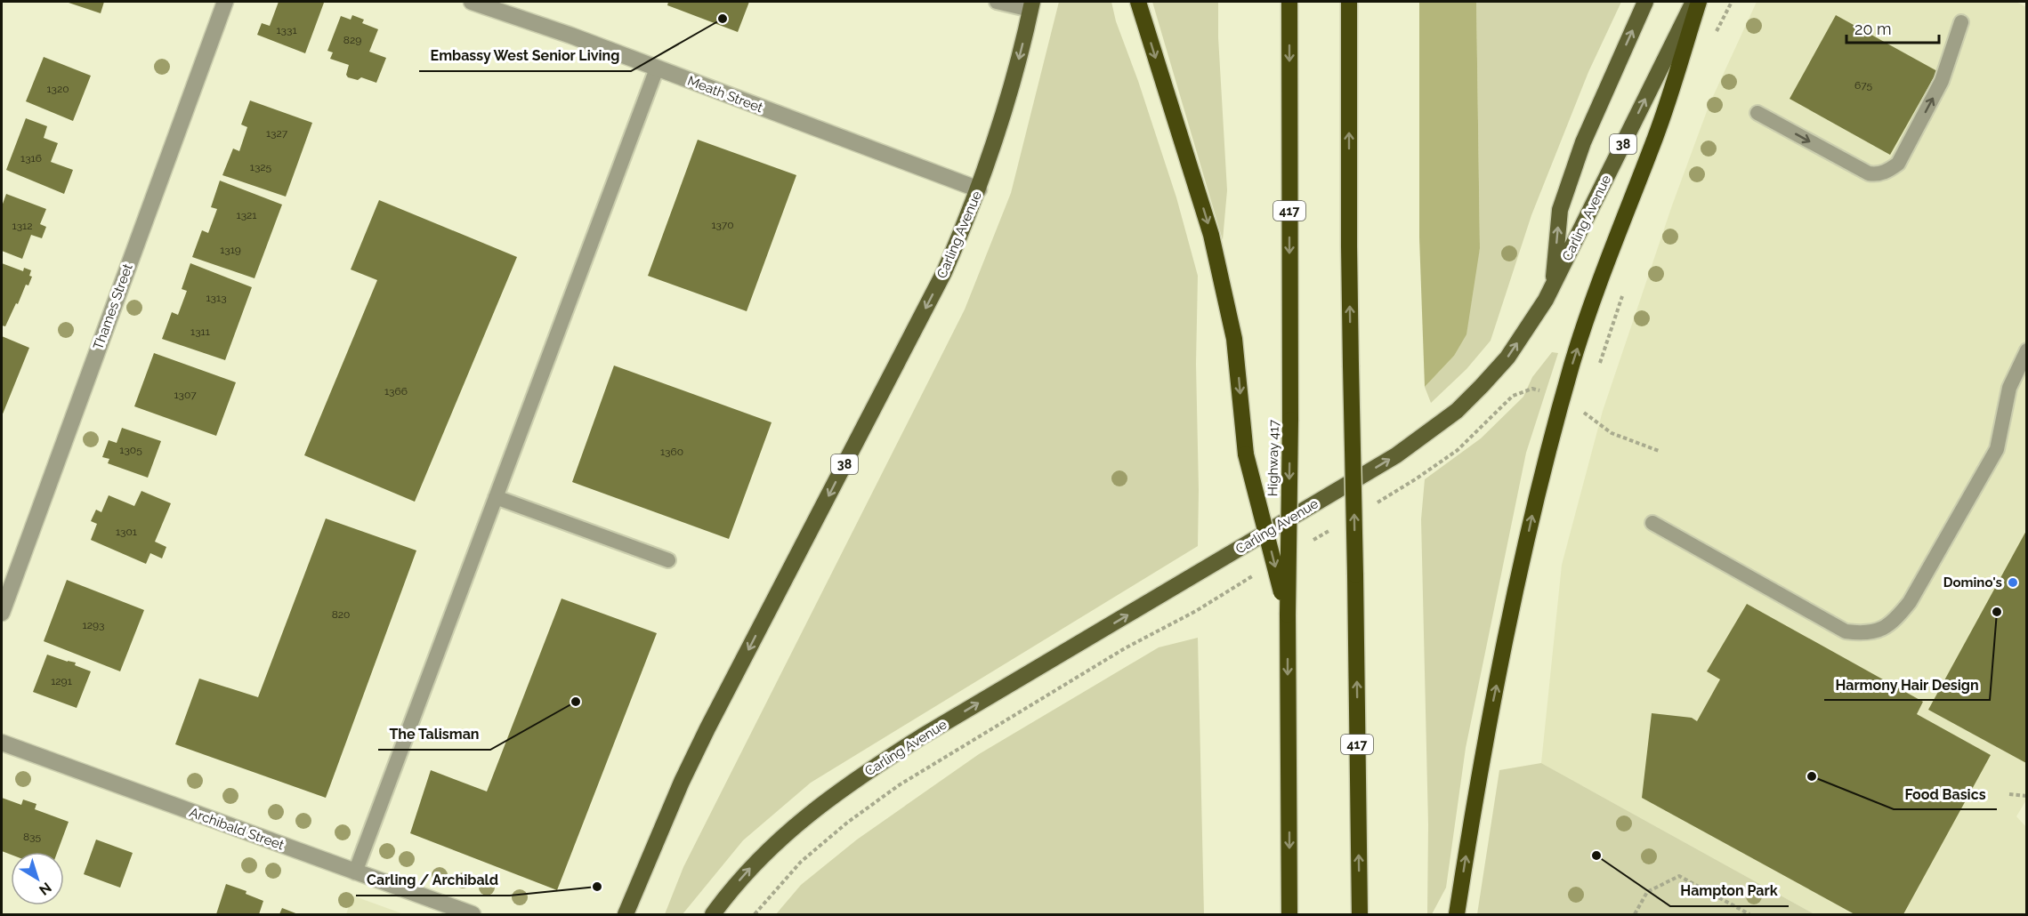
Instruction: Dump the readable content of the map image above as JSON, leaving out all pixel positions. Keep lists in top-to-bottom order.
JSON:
{
  "streets": {
    "highway": ["417", "Highway 417"],
    "main road": ["38", "Carling Avenue"],
    "street": ["Meath Street", "Thames Street", "Archibald Street"]
  },
  "crossings": [
    ["Meath Street", "Carling Avenue"]
  ],
  "places": [
    "Embassy West Senior Living",
    "Domino's",
    "Harmony Hair Design",
    "The Talisman",
    "Food Basics",
    "Hampton Park",
    "Carling / Archibald"
  ],
  "house_numbers": [
    "1331",
    "829",
    "675",
    "1320",
    "1327",
    "1316",
    "1325",
    "1321",
    "1370",
    "1312",
    "1319",
    "1313",
    "1311",
    "1366",
    "1307",
    "1305",
    "1360",
    "1301",
    "820",
    "1293",
    "1291",
    "835"
  ],
  "scale_bar": "20 m",
  "north": "bottom right"
}
